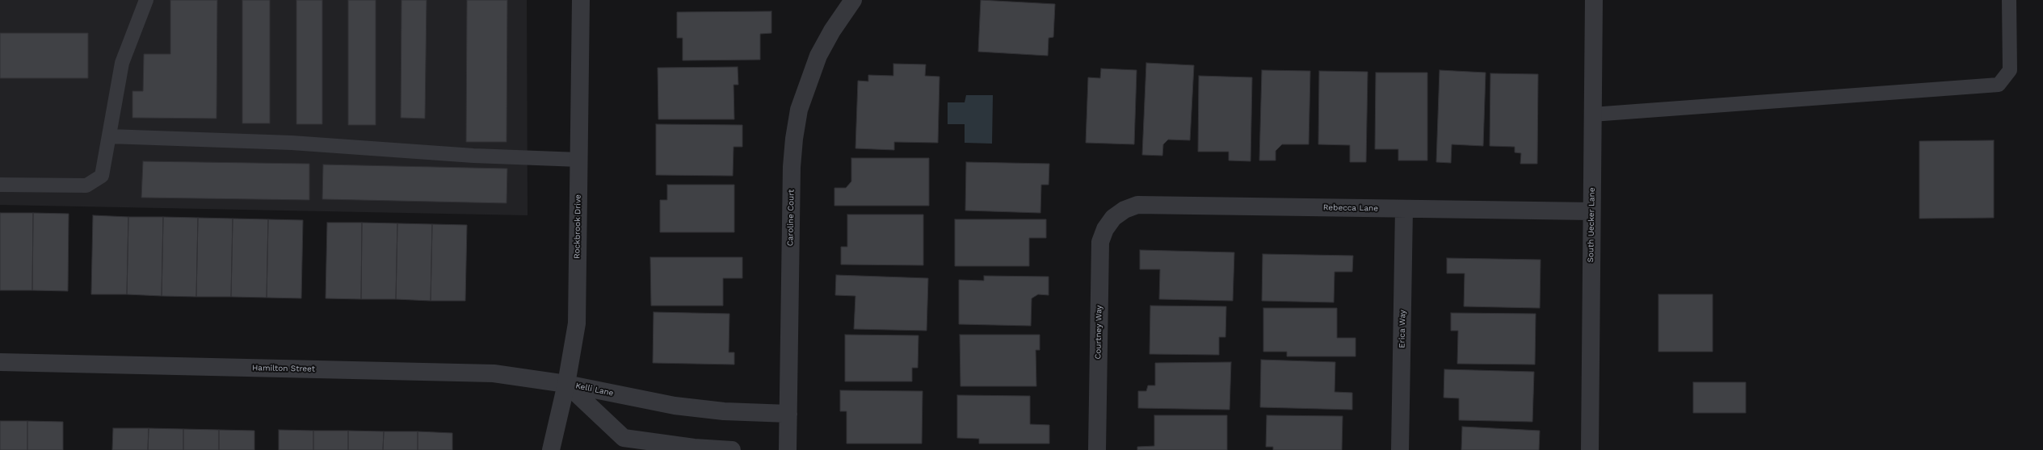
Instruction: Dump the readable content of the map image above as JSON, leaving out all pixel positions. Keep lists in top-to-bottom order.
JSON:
{
  "streets": {
    "street": [
      "Rebecca Lane",
      "Caroline Court",
      "South Uecker Lane",
      "Rockbrook Drive",
      "Erica Way",
      "Courtney Way",
      "Hamilton Street",
      "Kelli Lane"
    ]
  },
  "crossings": [
    ["Rebecca Lane", "South Uecker Lane"],
    ["Rebecca Lane", "Erica Way"],
    ["Rebecca Lane", "Courtney Way"],
    ["Caroline Court", "Kelli Lane"],
    ["Rockbrook Drive", "Hamilton Street"],
    ["Rockbrook Drive", "Kelli Lane"],
    ["Hamilton Street", "Kelli Lane"]
  ]
}
